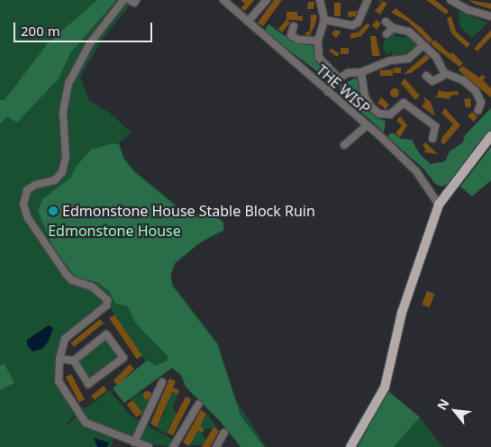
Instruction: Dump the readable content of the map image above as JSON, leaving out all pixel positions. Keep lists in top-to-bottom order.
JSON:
{
  "streets": {
    "street": ["THE WISP"]
  },
  "parks": ["Edmonstone House"],
  "places": ["Edmonstone House Stable Block Ruin"],
  "scale_bar": "200 m",
  "north": "top left"
}
